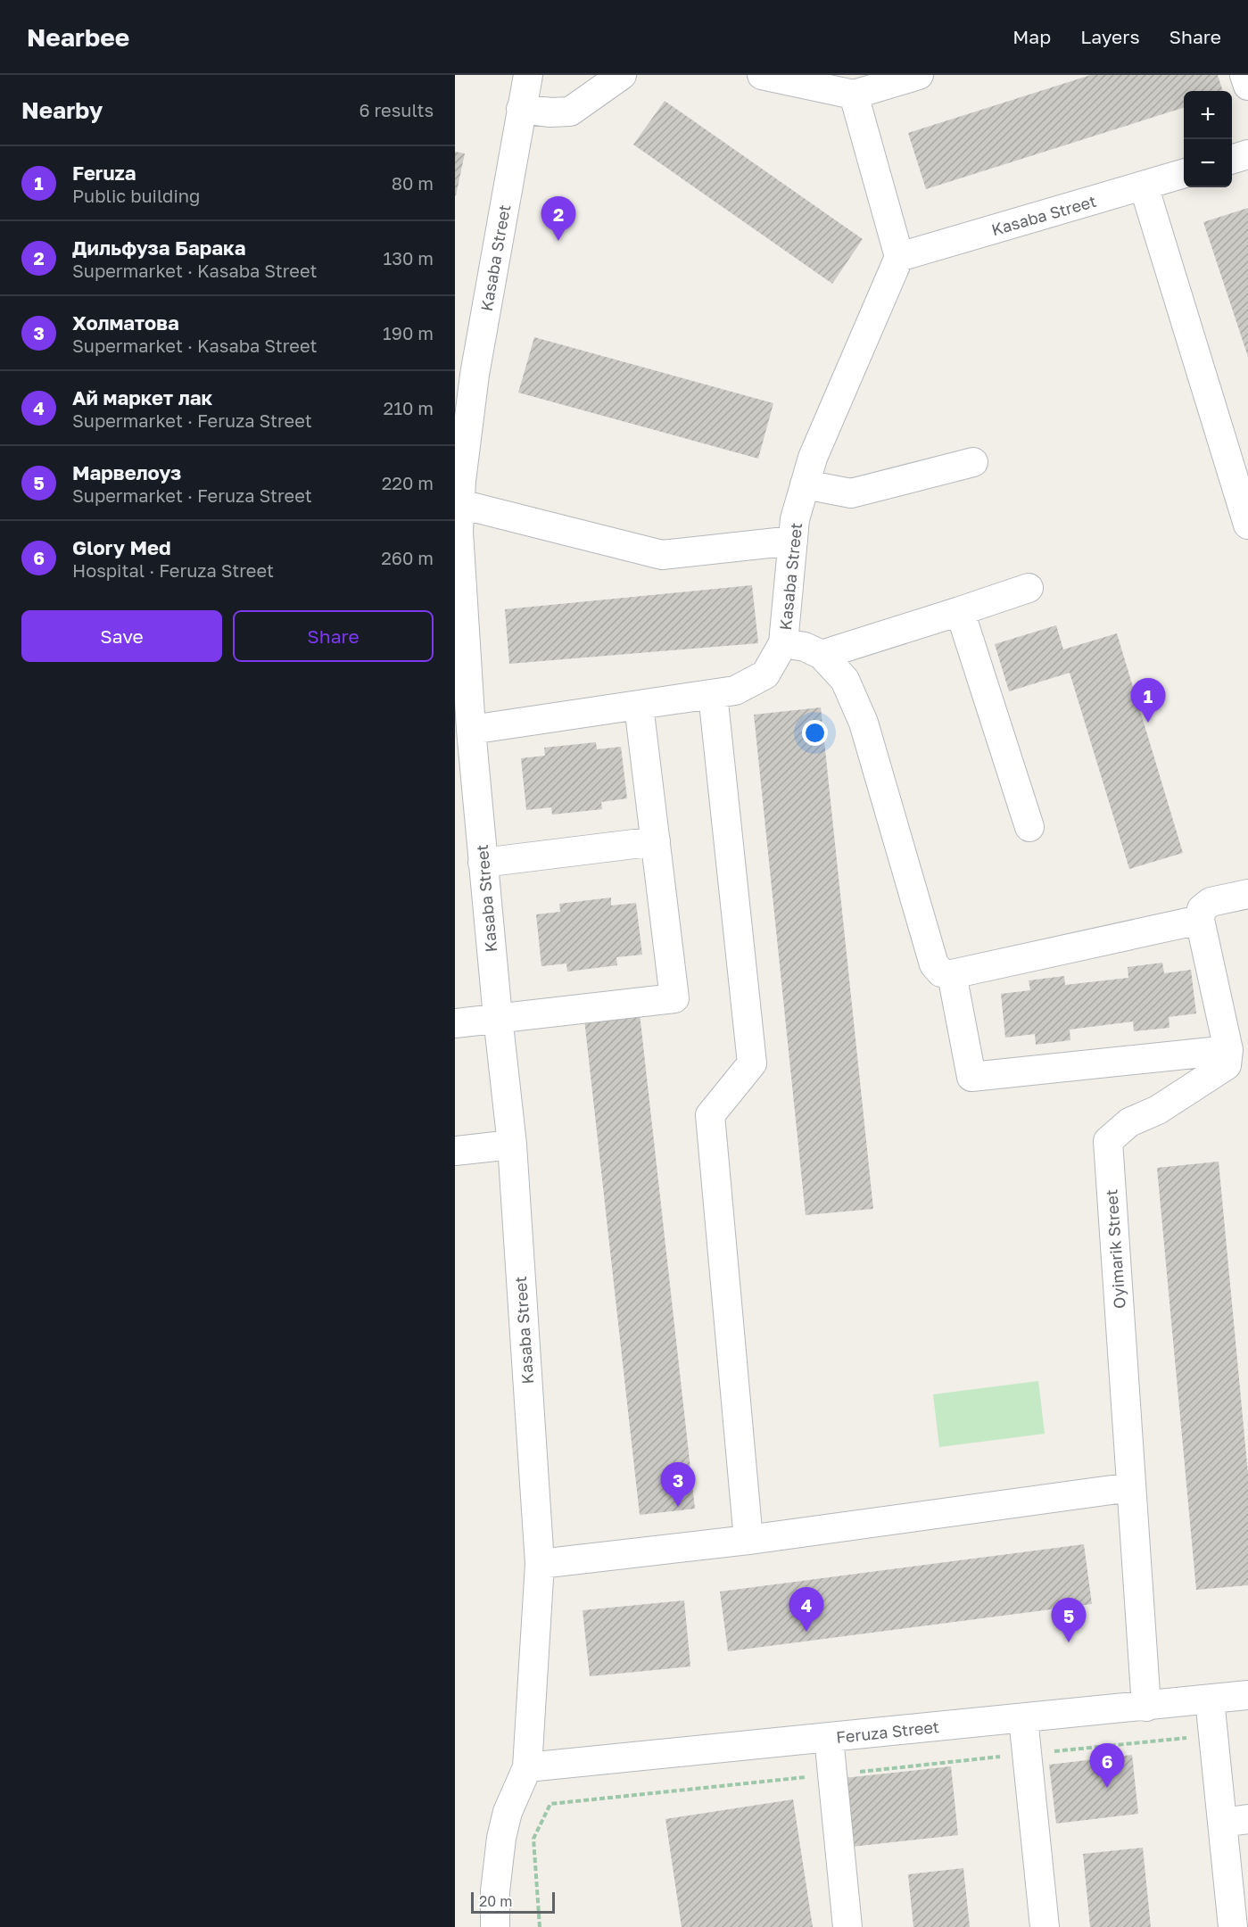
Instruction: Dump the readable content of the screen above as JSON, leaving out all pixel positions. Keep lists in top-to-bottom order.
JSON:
{
  "streets": {
    "street": ["Kasaba Street", "Oyimarik Street", "Feruza Street"]
  },
  "crossings": [
    ["Kasaba Street", "Feruza Street"],
    ["Oyimarik Street", "Feruza Street"]
  ],
  "scale_bar": "20 m",
  "page": {
    "header": "Nearbee",
    "nav": ["Map", "Layers", "Share"],
    "heading": ["Nearby", "6 results"],
    "map_buttons": ["+", "−"],
    "list": [
      {
        "mark": "1",
        "name": "Feruza",
        "note": "Public building",
        "value": "80 m"
      },
      {
        "mark": "2",
        "name": "Дильфуза Барака",
        "note": "Supermarket · Kasaba Street",
        "value": "130 m"
      },
      {
        "mark": "3",
        "name": "Холматова",
        "note": "Supermarket · Kasaba Street",
        "value": "190 m"
      },
      {
        "mark": "4",
        "name": "Ай маркет лак",
        "note": "Supermarket · Feruza Street",
        "value": "210 m"
      },
      {
        "mark": "5",
        "name": "Марвелоуз",
        "note": "Supermarket · Feruza Street",
        "value": "220 m"
      },
      {
        "mark": "6",
        "name": "Glory Med",
        "note": "Hospital · Feruza Street",
        "value": "260 m"
      }
    ],
    "pins": [
      "2",
      "1",
      "3",
      "4",
      "5",
      "6"
    ],
    "buttons": ["Save", "Share"],
    "scale": "20 m"
  }
}
